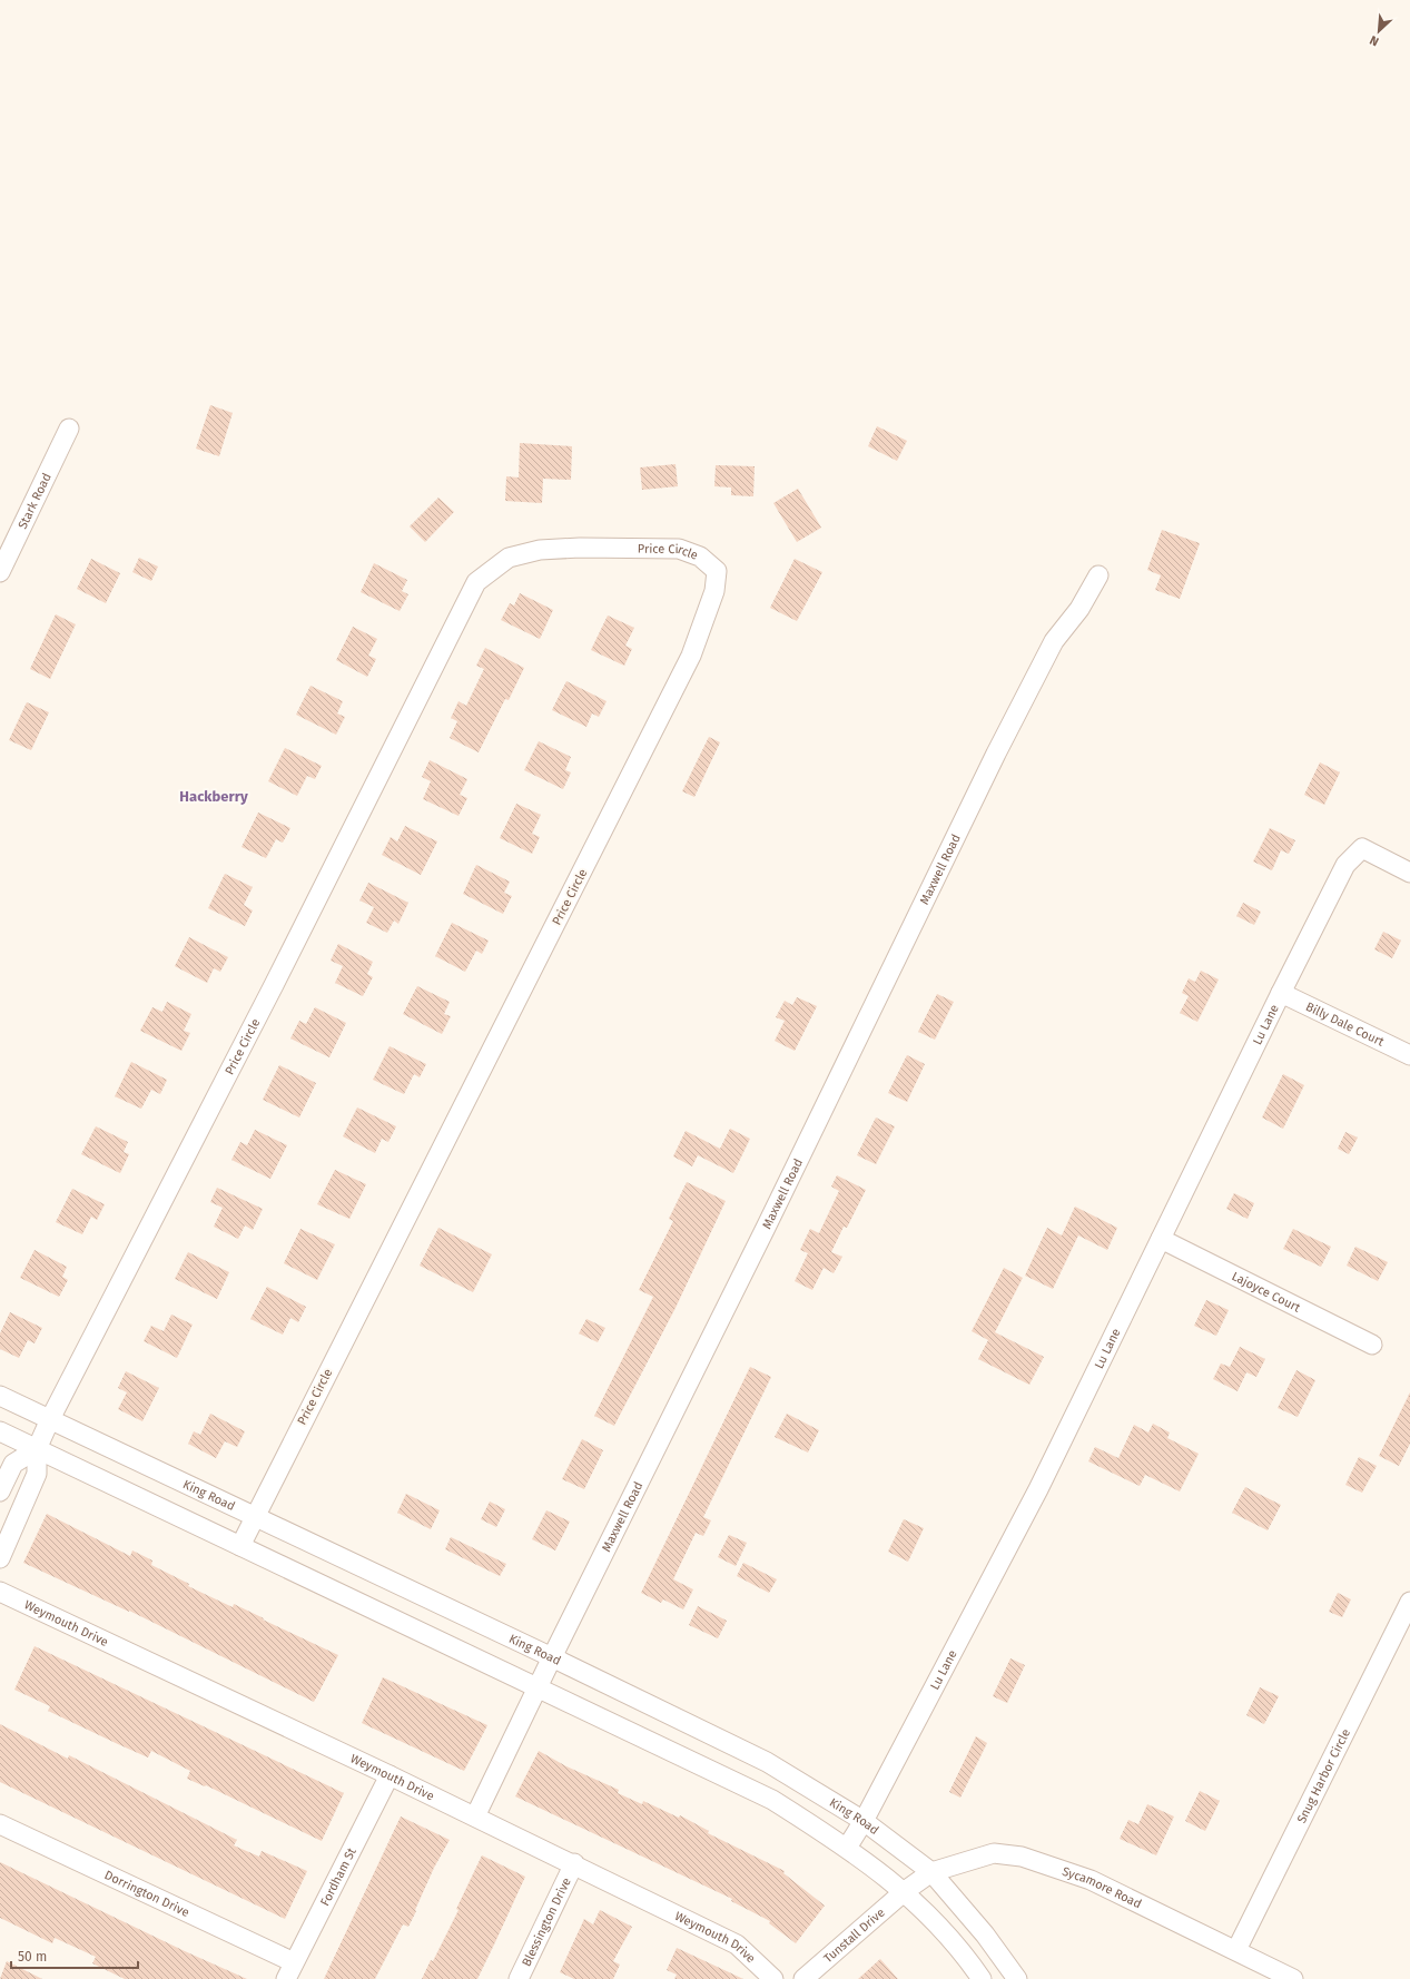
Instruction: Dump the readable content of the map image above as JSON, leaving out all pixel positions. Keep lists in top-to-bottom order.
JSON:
{
  "streets": {
    "street": [
      "Stark Road",
      "Price Circle",
      "Maxwell Road",
      "Lu Lane",
      "Billy Dale Court",
      "Lajoyce Court",
      "King Road",
      "Weymouth Drive",
      "Snug Harbor Circle",
      "Fordham St",
      "Sycamore Road",
      "Dorrington Drive",
      "Blessington Drive",
      "Tunstall Drive"
    ]
  },
  "crossings": [
    ["Price Circle", "King Road"],
    ["Maxwell Road", "King Road"],
    ["Maxwell Road", "Weymouth Drive"],
    ["Lu Lane", "Billy Dale Court"],
    ["Lu Lane", "Lajoyce Court"],
    ["Lu Lane", "King Road"],
    ["King Road", "Sycamore Road"],
    ["Weymouth Drive", "Fordham St"],
    ["Weymouth Drive", "Blessington Drive"],
    ["Snug Harbor Circle", "Sycamore Road"],
    ["Fordham St", "Dorrington Drive"],
    ["Sycamore Road", "Tunstall Drive"]
  ],
  "districts": ["Hackberry"],
  "scale_bar": "50 m",
  "north": "bottom left"
}
